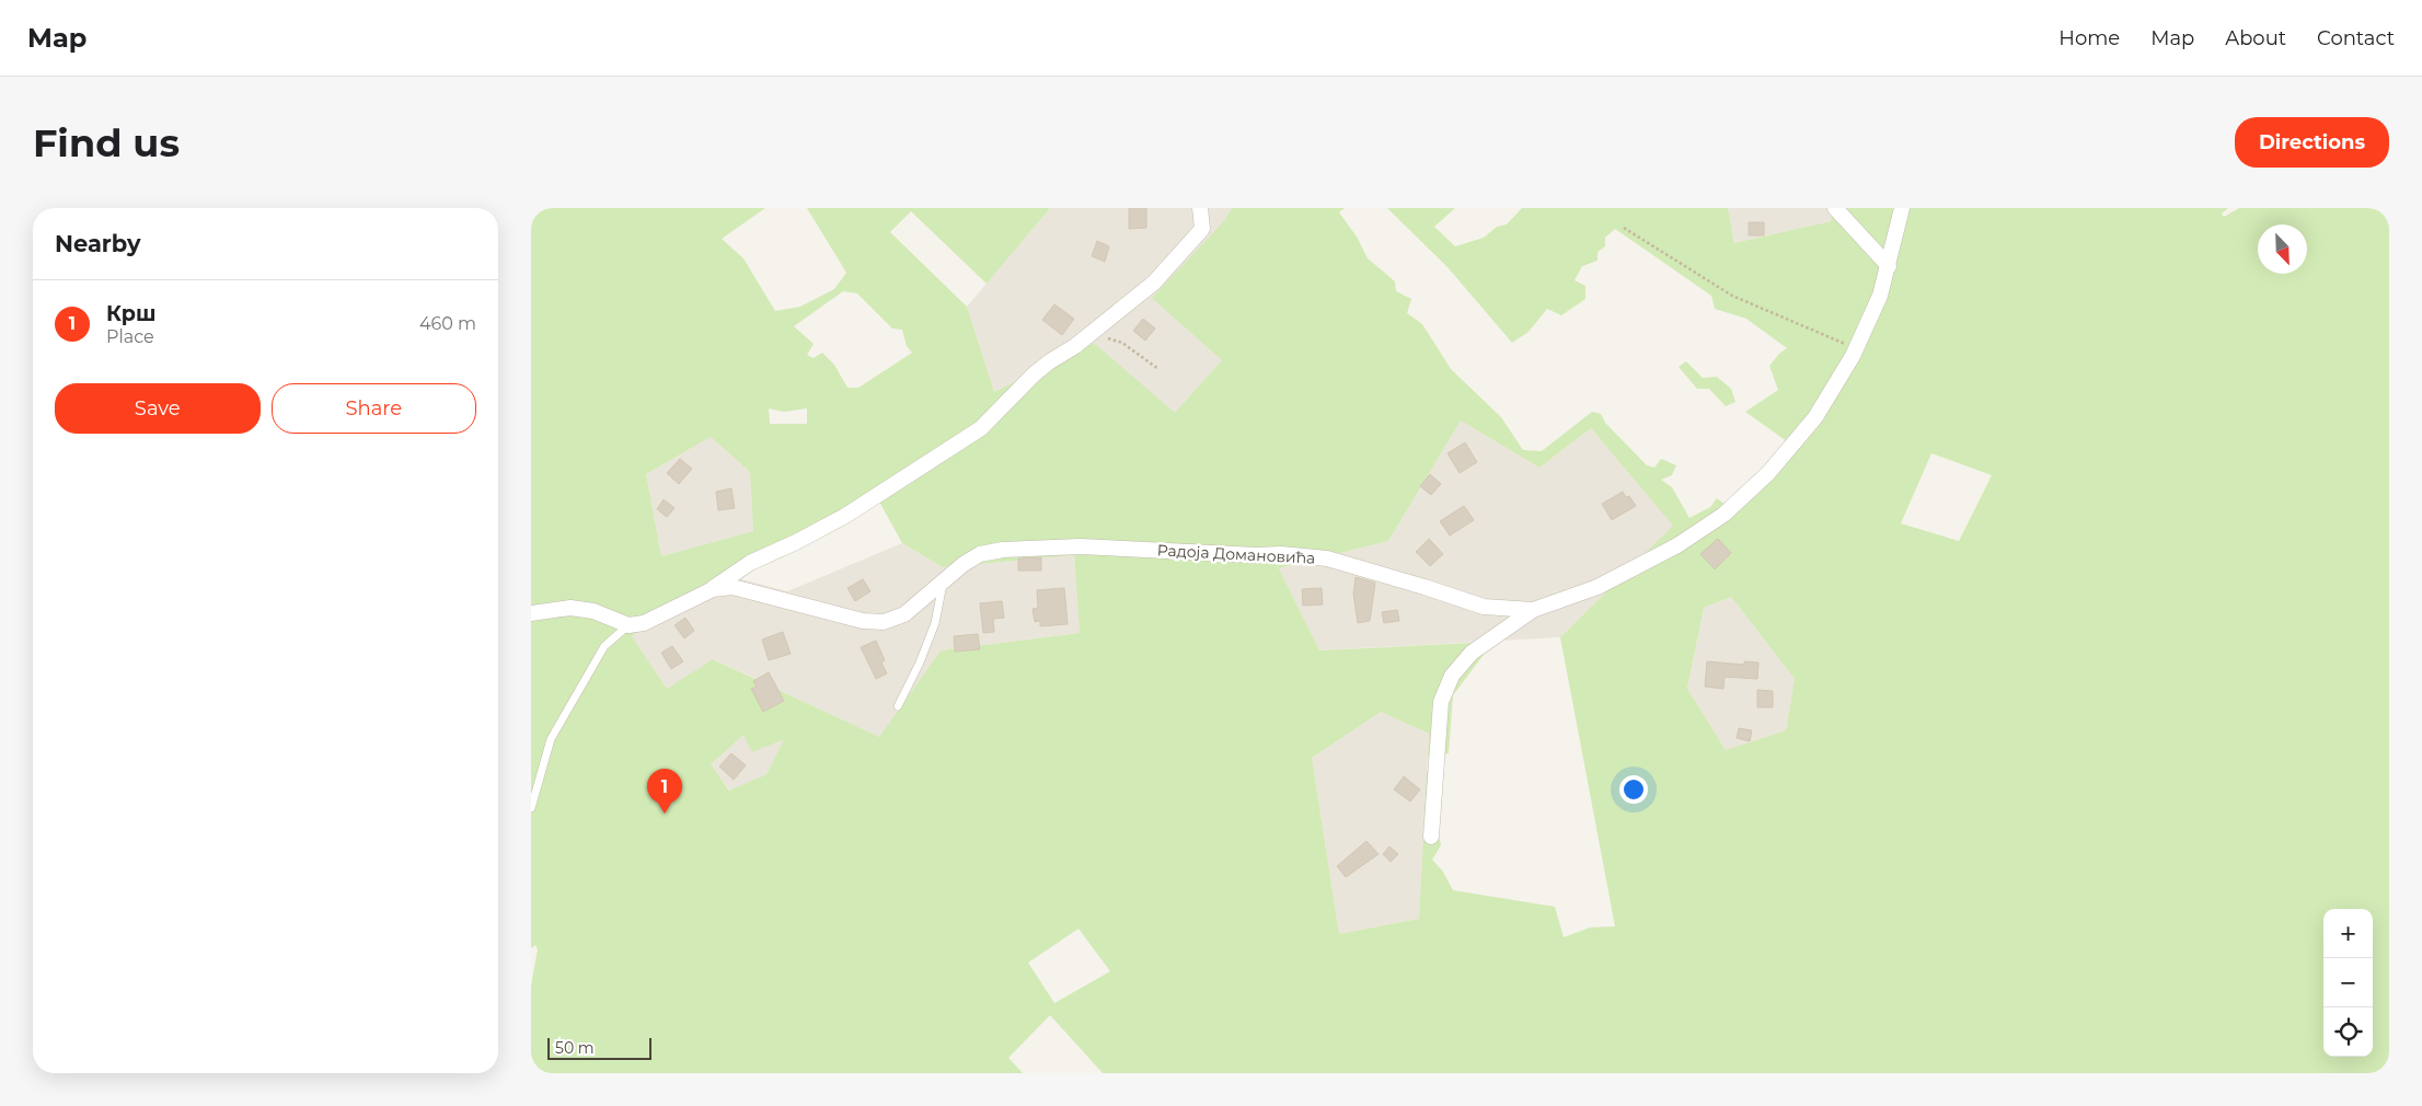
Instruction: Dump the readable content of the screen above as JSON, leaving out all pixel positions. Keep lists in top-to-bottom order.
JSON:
{
  "streets": {
    "street": ["Радоја Домановића"]
  },
  "scale_bar": "50 m",
  "north": "bottom right",
  "page": {
    "header": "Map",
    "nav": [
      "Home",
      "Map",
      "About",
      "Contact"
    ],
    "buttons": [
      "Directions",
      ["Save", "Share"]
    ],
    "title": "Find us",
    "heading": "Nearby",
    "list": [
      {
        "mark": "1",
        "name": "Крш",
        "note": "Place",
        "value": "460 m"
      }
    ],
    "pins": "1",
    "map_buttons": ["+", "−"],
    "scale": "50 m"
  }
}
